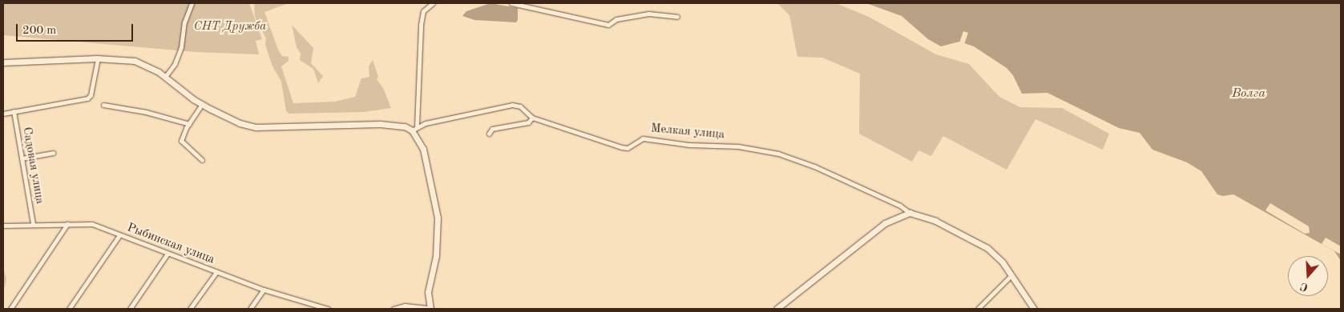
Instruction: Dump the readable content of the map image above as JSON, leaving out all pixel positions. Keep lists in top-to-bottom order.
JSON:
{
  "streets": {
    "street": ["Мелкая улица", "Садовая улица", "Рыбинская улица"]
  },
  "crossings": [
    ["Садовая улица", "Рыбинская улица"]
  ],
  "water": ["Волга"],
  "parks": ["СНТ Дружба"],
  "scale_bar": "200 m",
  "north": "bottom"
}
